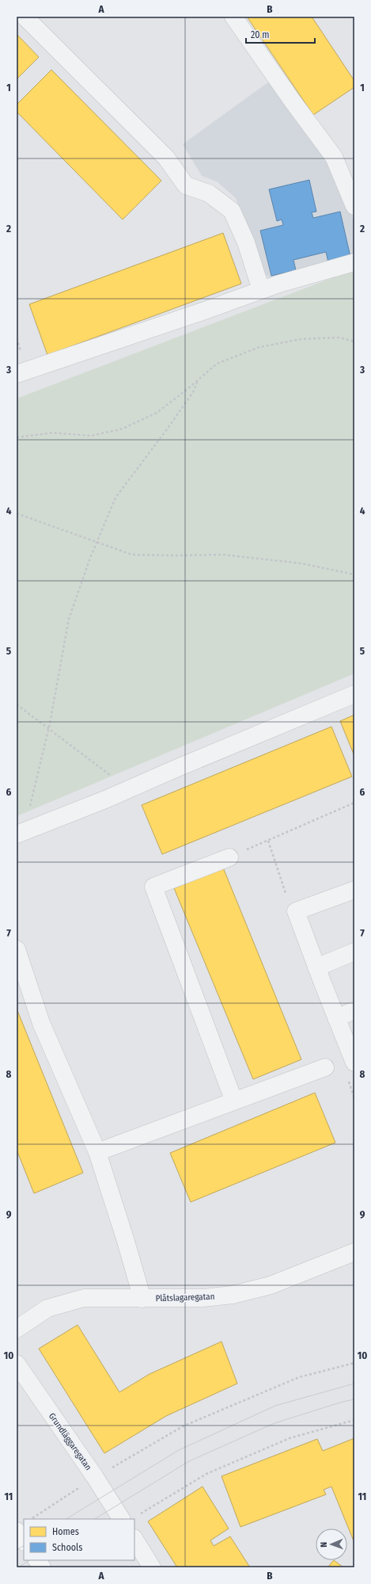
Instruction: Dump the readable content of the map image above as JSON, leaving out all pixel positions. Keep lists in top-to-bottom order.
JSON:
{
  "streets": {
    "street": ["Plåtslagaregatan", "Grundläggaregatan"]
  },
  "legend": ["Homes", "Schools"],
  "scale_bar": "20 m",
  "north": "left",
  "grid": {
    "columns": ["A", "B"],
    "rows": [
      "1",
      "2",
      "3",
      "4",
      "5",
      "6",
      "7",
      "8",
      "9",
      "10",
      "11"
    ]
  }
}
